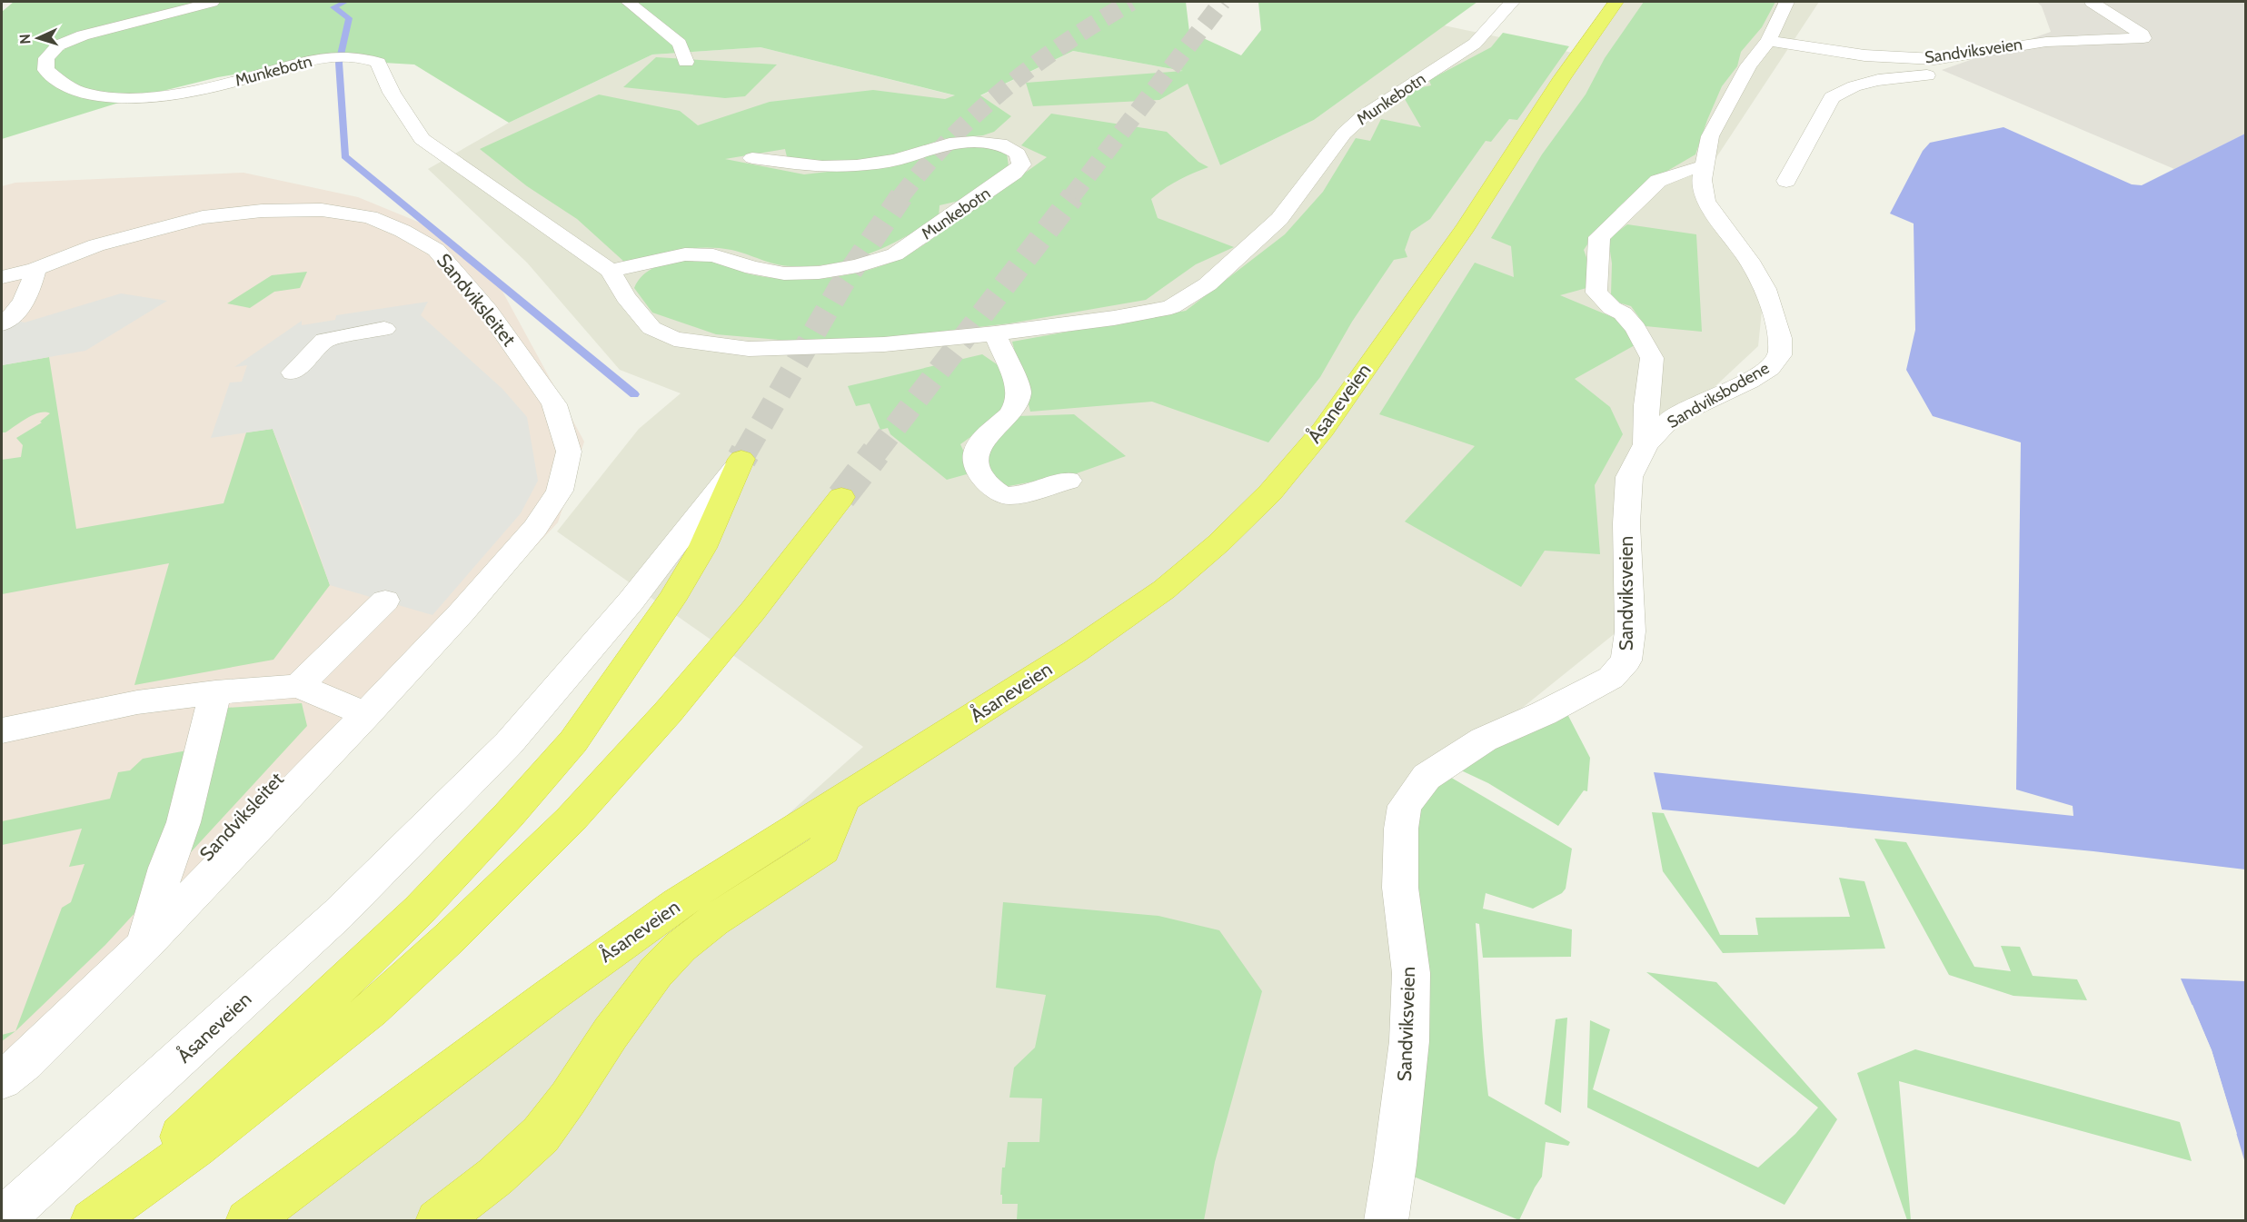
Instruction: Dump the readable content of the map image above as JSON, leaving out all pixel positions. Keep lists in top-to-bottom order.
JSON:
{
  "streets": {
    "highway": ["Åsaneveien"],
    "street": [
      "Sandviksveien",
      "Munkebotn",
      "Sandviksleitet",
      "Sandviksbodene"
    ]
  },
  "crossings": [
    ["Sandviksveien", "Sandviksbodene"]
  ],
  "north": "left"
}
